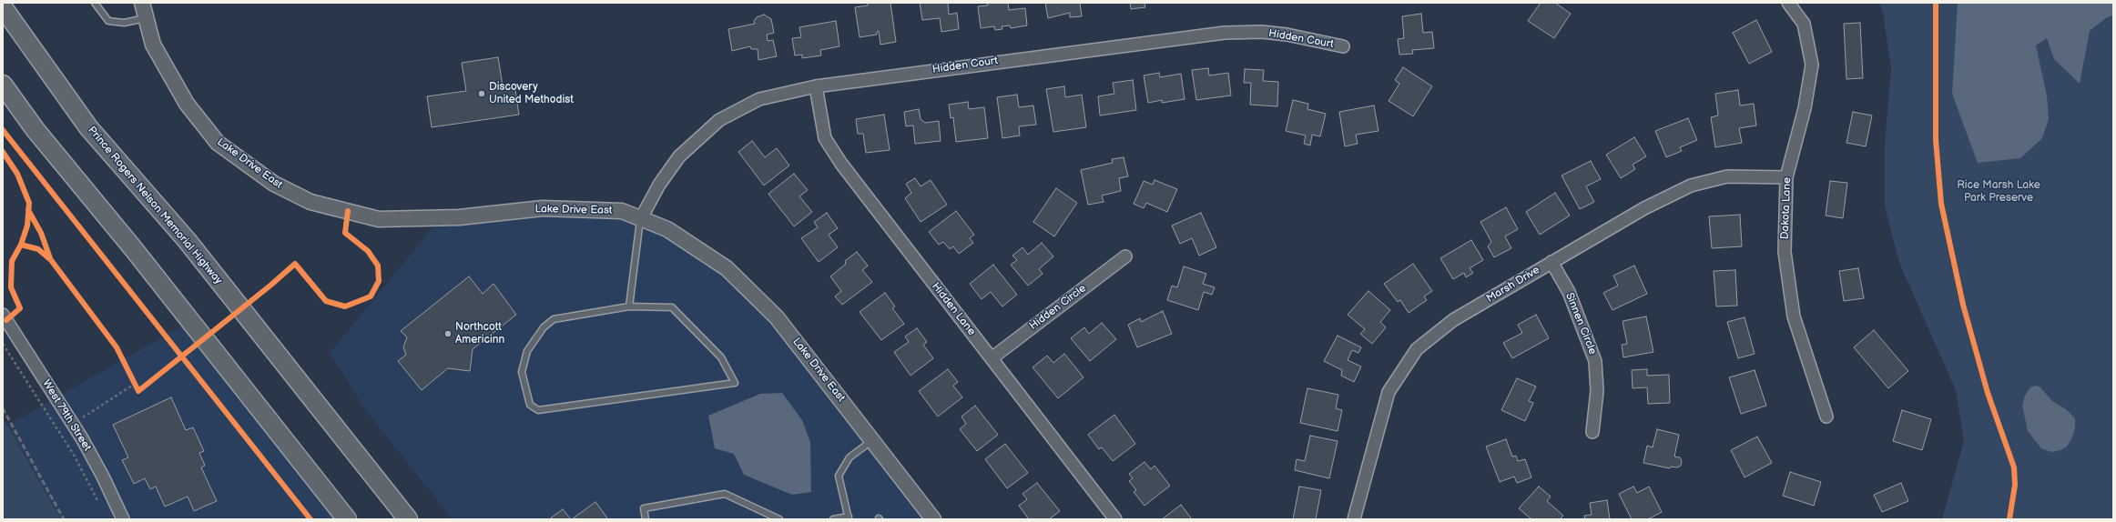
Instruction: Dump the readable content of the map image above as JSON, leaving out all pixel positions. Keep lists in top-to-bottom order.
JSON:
{
  "streets": {
    "main road": ["Prince Rogers Nelson Memorial Highway"],
    "street": [
      "Hidden Court",
      "Lake Drive East",
      "Dakota Lane",
      "Marsh Drive",
      "Hidden Circle",
      "Hidden Lane",
      "Sinnen Circle",
      "West 79th Street"
    ]
  },
  "crossings": [
    ["Hidden Court", "Lake Drive East"],
    ["Hidden Court", "Hidden Lane"],
    ["Dakota Lane", "Marsh Drive"],
    ["Marsh Drive", "Sinnen Circle"],
    ["Hidden Circle", "Hidden Lane"]
  ],
  "parks": ["Rice Marsh Lake Park Preserve"],
  "places": ["Discovery United Methodist", "Northcott Americinn"]
}
